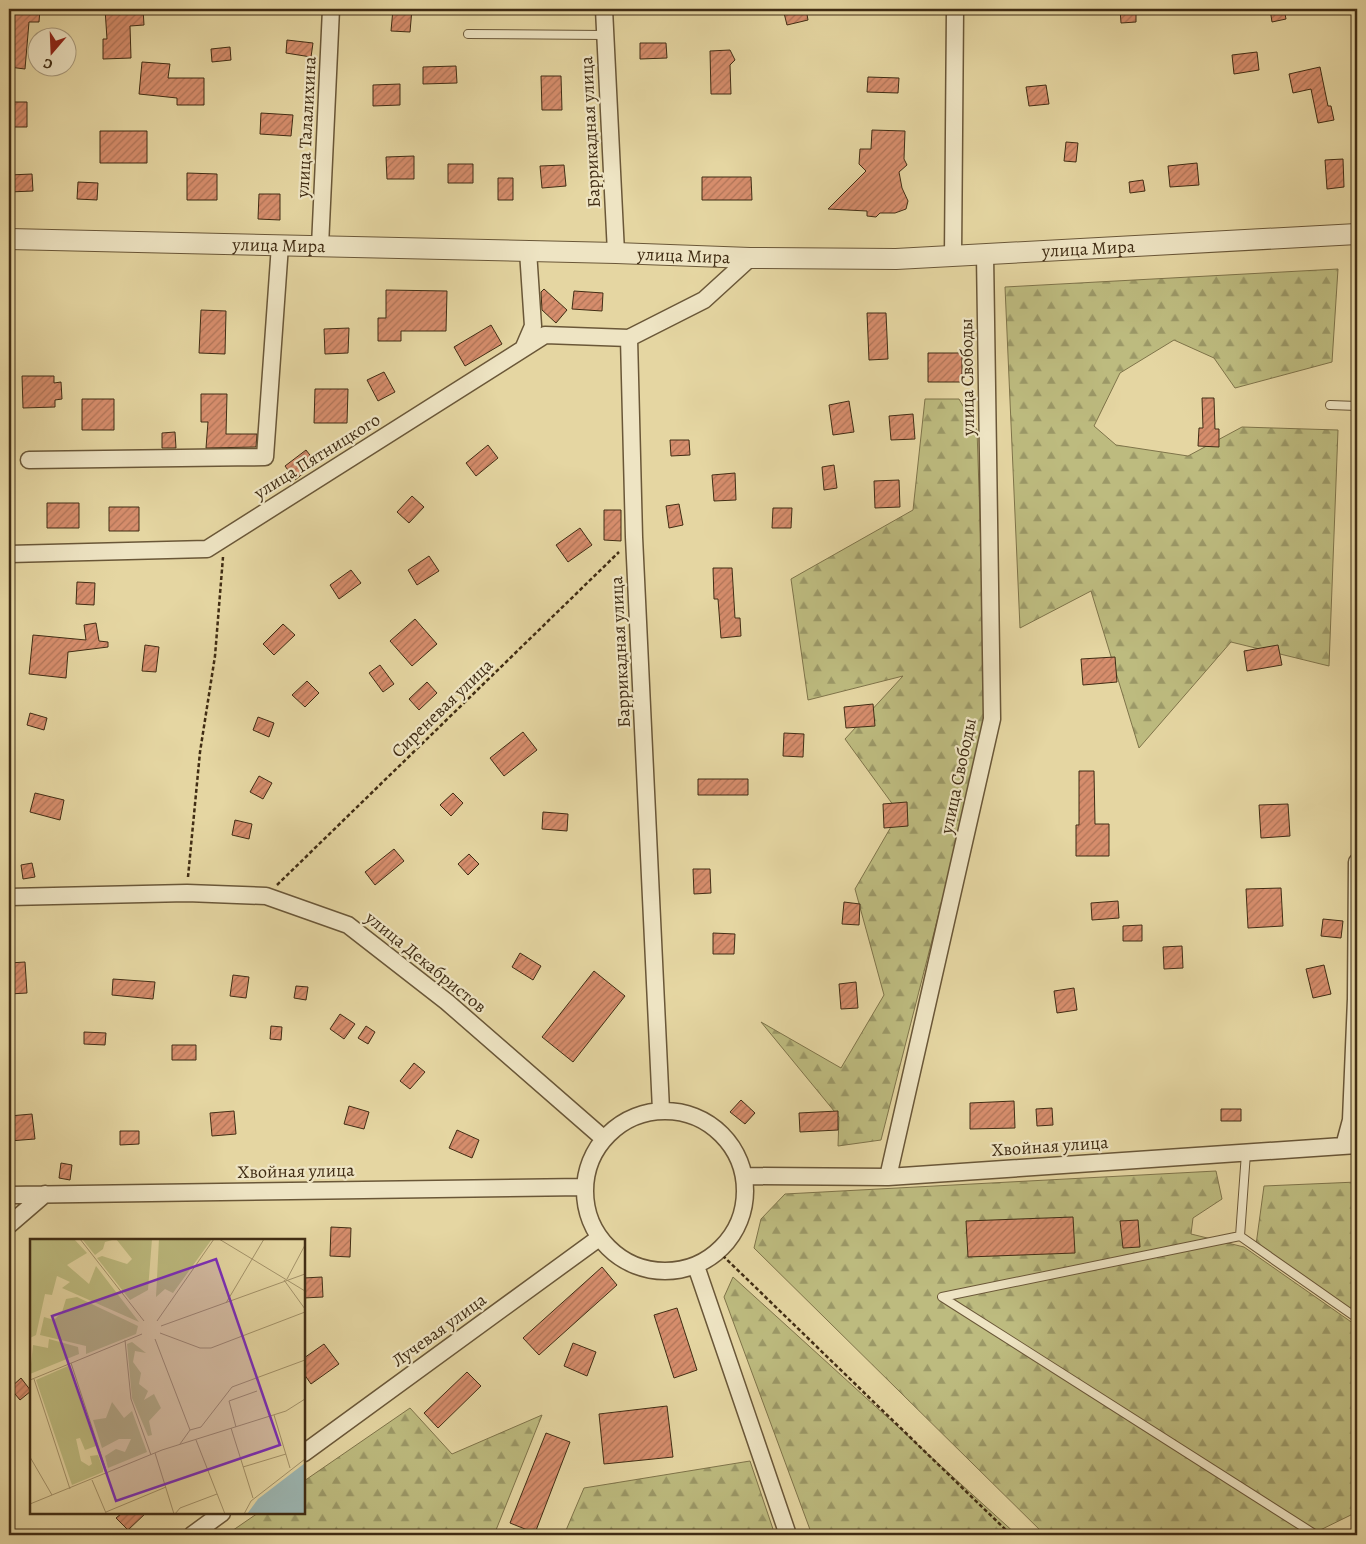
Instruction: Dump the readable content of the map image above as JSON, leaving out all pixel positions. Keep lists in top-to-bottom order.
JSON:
{
  "streets": {
    "street": [
      "улица Талалихина",
      "Баррикадная улица",
      "улица Мира",
      "улица Свободы",
      "улица Пятницкого",
      "улица Декабристов",
      "Хвойная улица",
      "Лучевая улица"
    ],
    "path": ["Сиреневая улица"]
  },
  "crossings": [
    ["улица Талалихина", "улица Мира"],
    ["Баррикадная улица", "улица Мира"],
    ["Баррикадная улица", "улица Пятницкого"],
    ["Баррикадная улица", "Сиреневая улица"],
    ["Баррикадная улица", "улица Декабристов"],
    ["Баррикадная улица", "Хвойная улица"],
    ["Баррикадная улица", "Лучевая улица"],
    ["улица Мира", "улица Свободы"],
    ["улица Свободы", "Хвойная улица"],
    ["Сиреневая улица", "улица Декабристов"],
    ["улица Декабристов", "Хвойная улица"],
    ["улица Декабристов", "Лучевая улица"],
    ["Хвойная улица", "Лучевая улица"]
  ],
  "north": "bottom"
}
